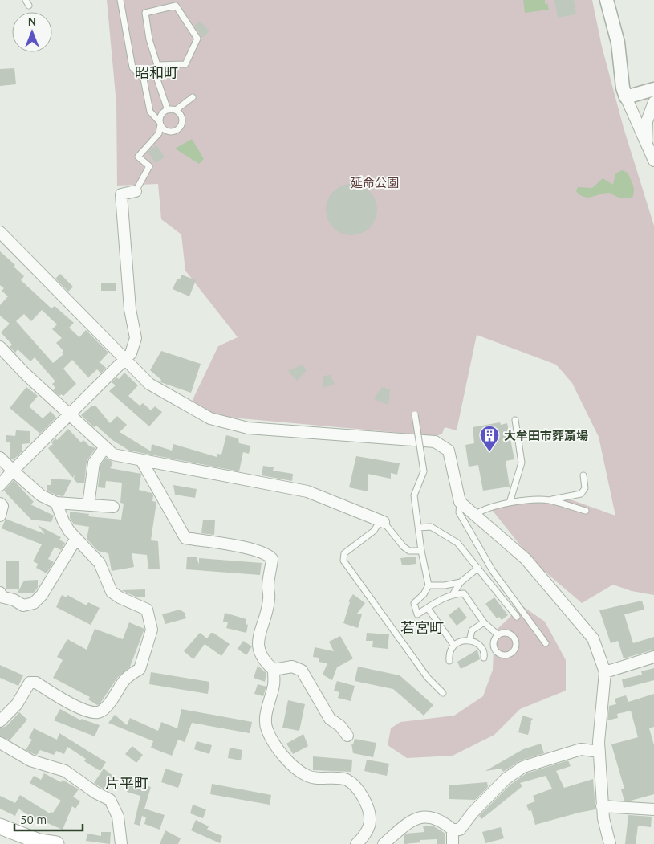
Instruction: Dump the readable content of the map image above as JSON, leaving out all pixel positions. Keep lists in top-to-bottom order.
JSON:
{
  "districts": ["昭和町", "若宮町", "片平町"],
  "parks": ["延命公園"],
  "places": {
    "building": ["大牟田市葬斎場"]
  },
  "scale_bar": "50 m",
  "north": "top"
}
